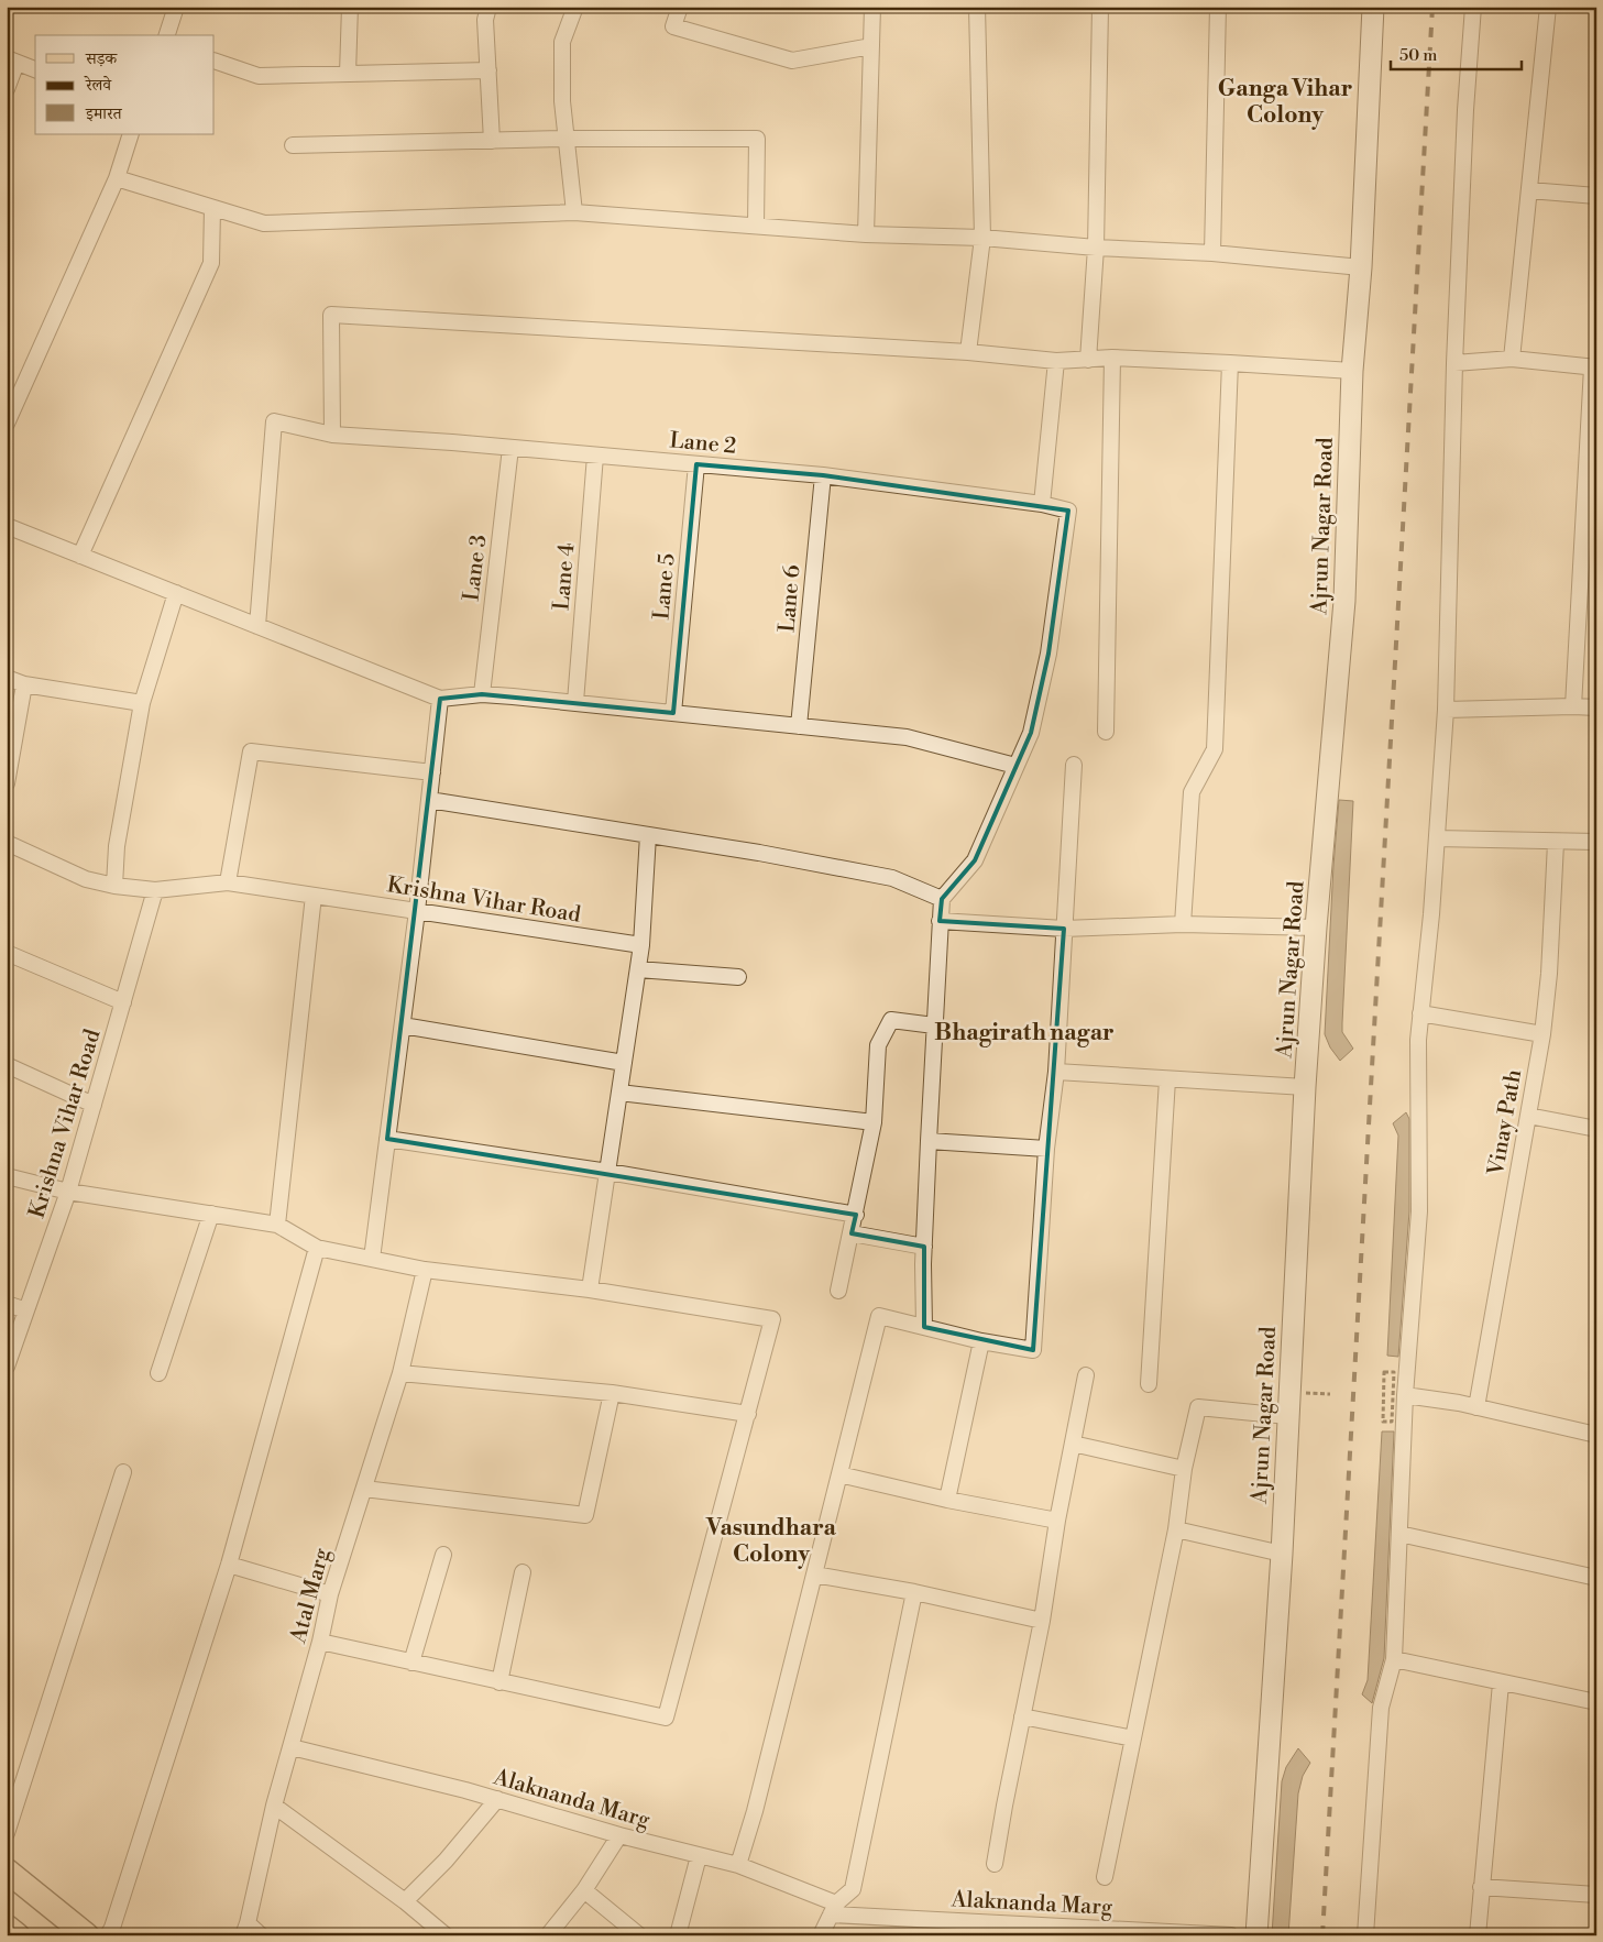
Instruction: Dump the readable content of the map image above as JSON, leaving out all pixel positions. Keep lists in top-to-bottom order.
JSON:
{
  "streets": {
    "street": [
      "Lane 2",
      "Ajrun Nagar Road",
      "Lane 3",
      "Lane 4",
      "Lane 5",
      "Lane 6",
      "Krishna Vihar Road",
      "Vinay Path",
      "Atal Marg",
      "Alaknanda Marg"
    ]
  },
  "crossings": [
    ["Lane 2", "Lane 3"],
    ["Lane 2", "Lane 4"],
    ["Lane 2", "Lane 5"],
    ["Lane 2", "Lane 6"],
    ["Atal Marg", "Alaknanda Marg"]
  ],
  "districts": ["Ganga Vihar Colony", "Bhagirath nagar", "Vasundhara Colony"],
  "legend": ["सड़क", "रेलवे", "इमारत"],
  "scale_bar": "50 m"
}
